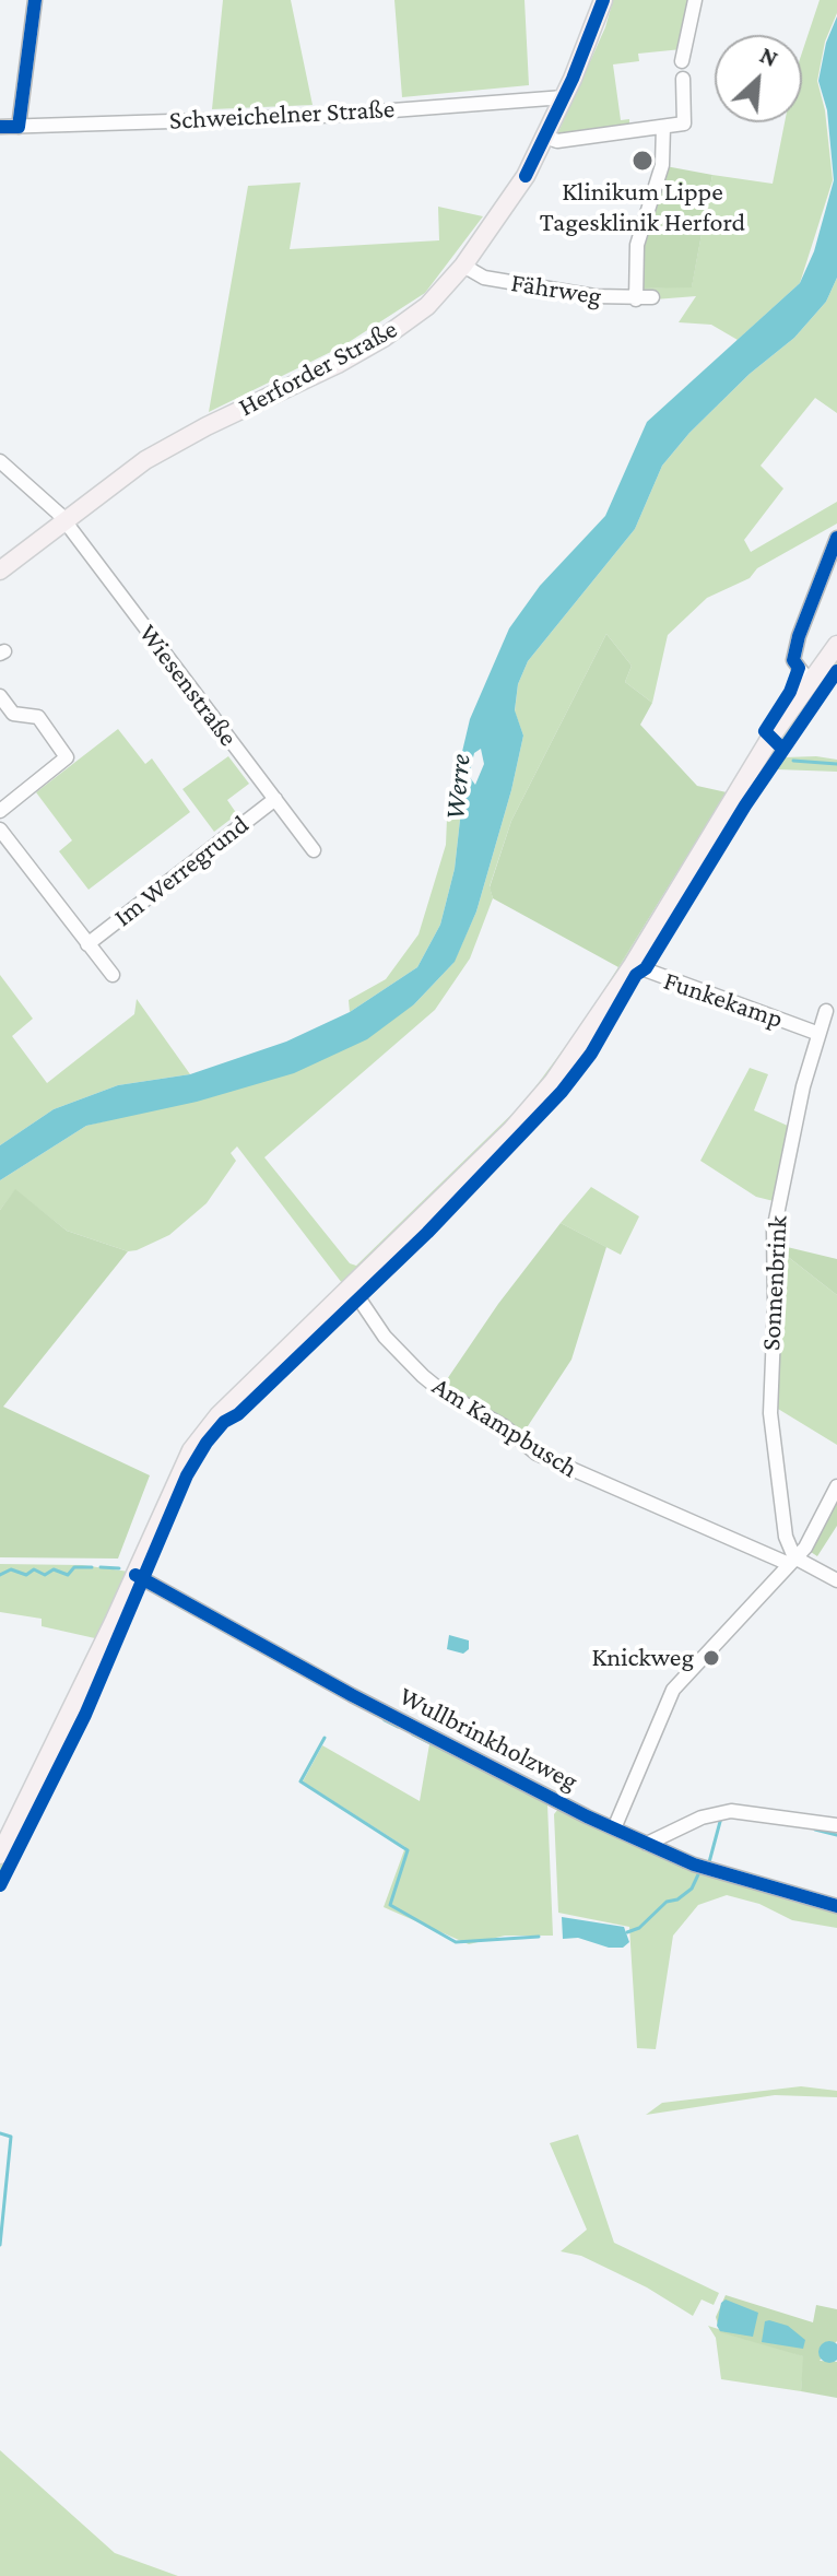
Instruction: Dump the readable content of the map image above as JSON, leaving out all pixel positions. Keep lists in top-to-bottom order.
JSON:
{
  "streets": {
    "main road": ["Herforder Straße"],
    "street": [
      "Schweichelner Straße",
      "Fährweg",
      "Wiesenstraße",
      "Im Werregrund",
      "Funkekamp",
      "Sonnenbrink",
      "Am Kampbusch",
      "Wullbrinkholzweg"
    ]
  },
  "crossings": [
    ["Schweichelner Straße", "Herforder Straße"],
    ["Fährweg", "Herforder Straße"],
    ["Herforder Straße", "Wiesenstraße"],
    ["Wiesenstraße", "Im Werregrund"],
    ["Funkekamp", "Sonnenbrink"],
    ["Sonnenbrink", "Am Kampbusch"]
  ],
  "water": ["Werre"],
  "places": ["Klinikum Lippe Tagesklinik Herford", "Knickweg"],
  "north": "top right"
}
